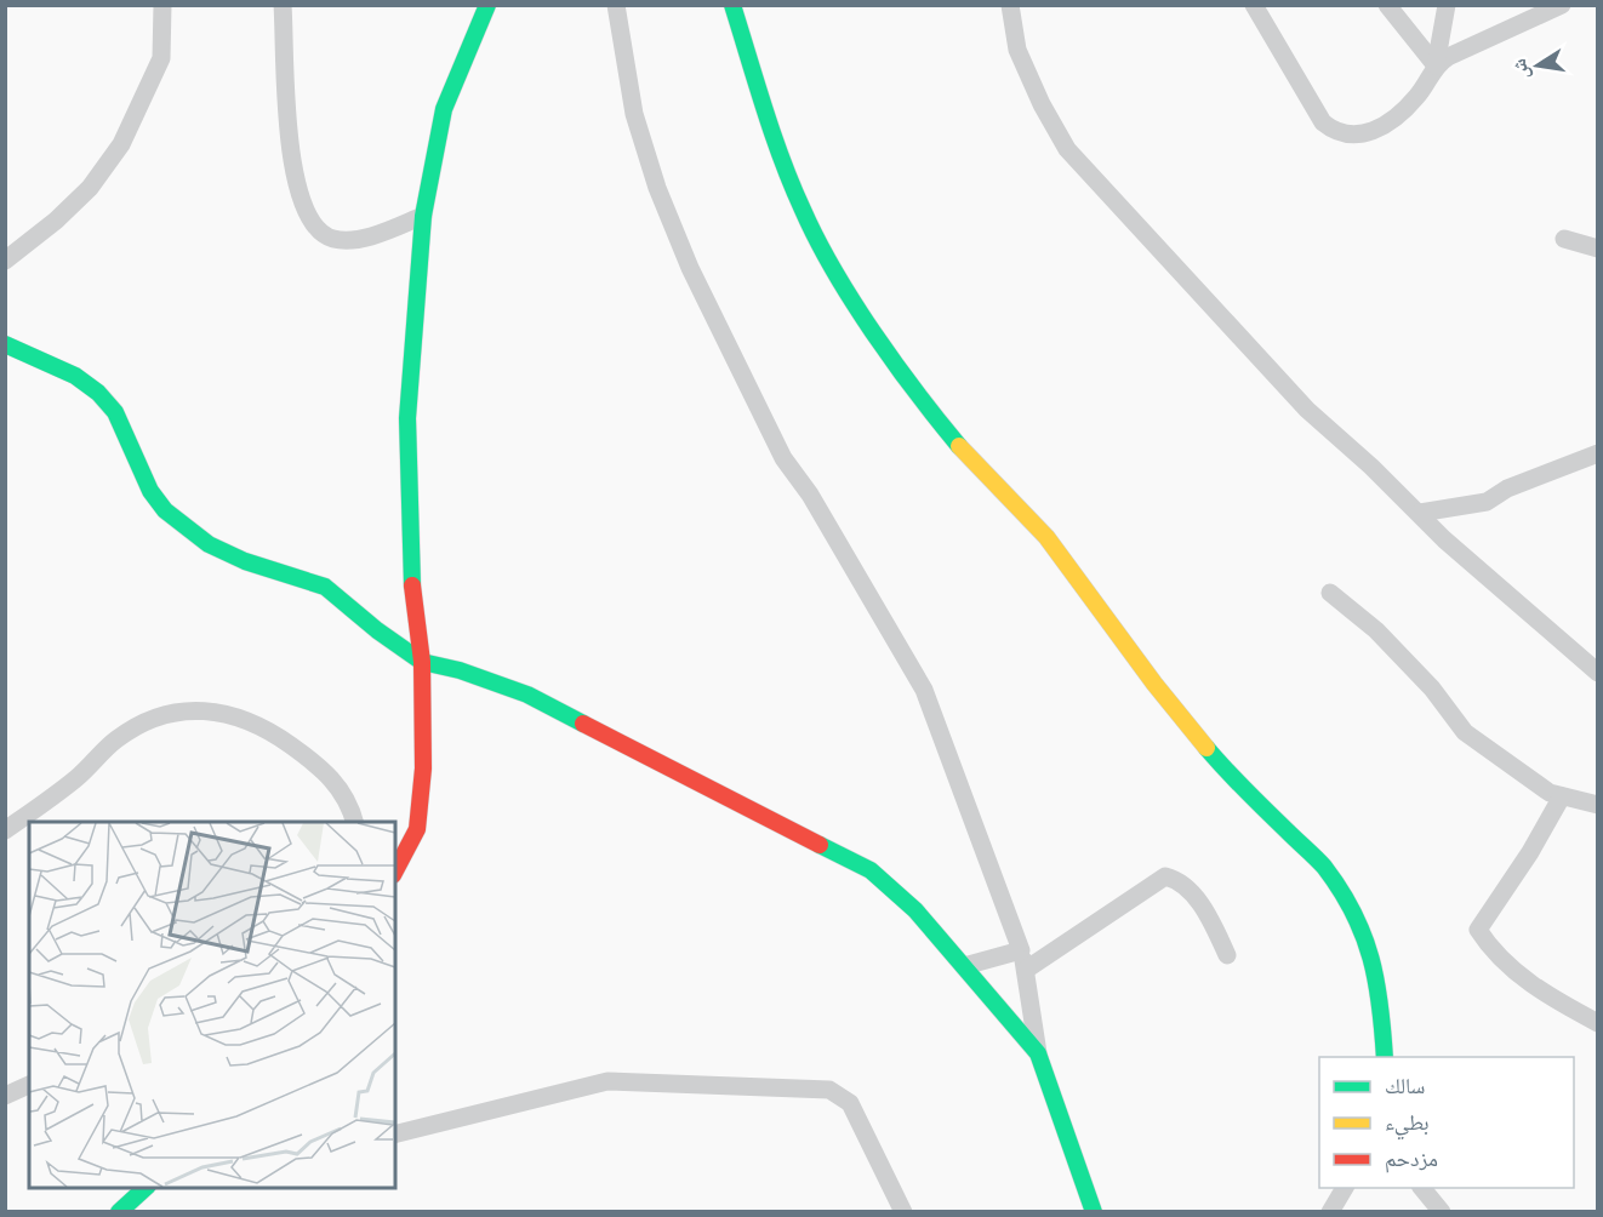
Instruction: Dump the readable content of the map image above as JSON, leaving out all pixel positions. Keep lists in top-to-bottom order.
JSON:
{
  "legend": ["سالك", "بطيء", "مزدحم"],
  "north": "left"
}
